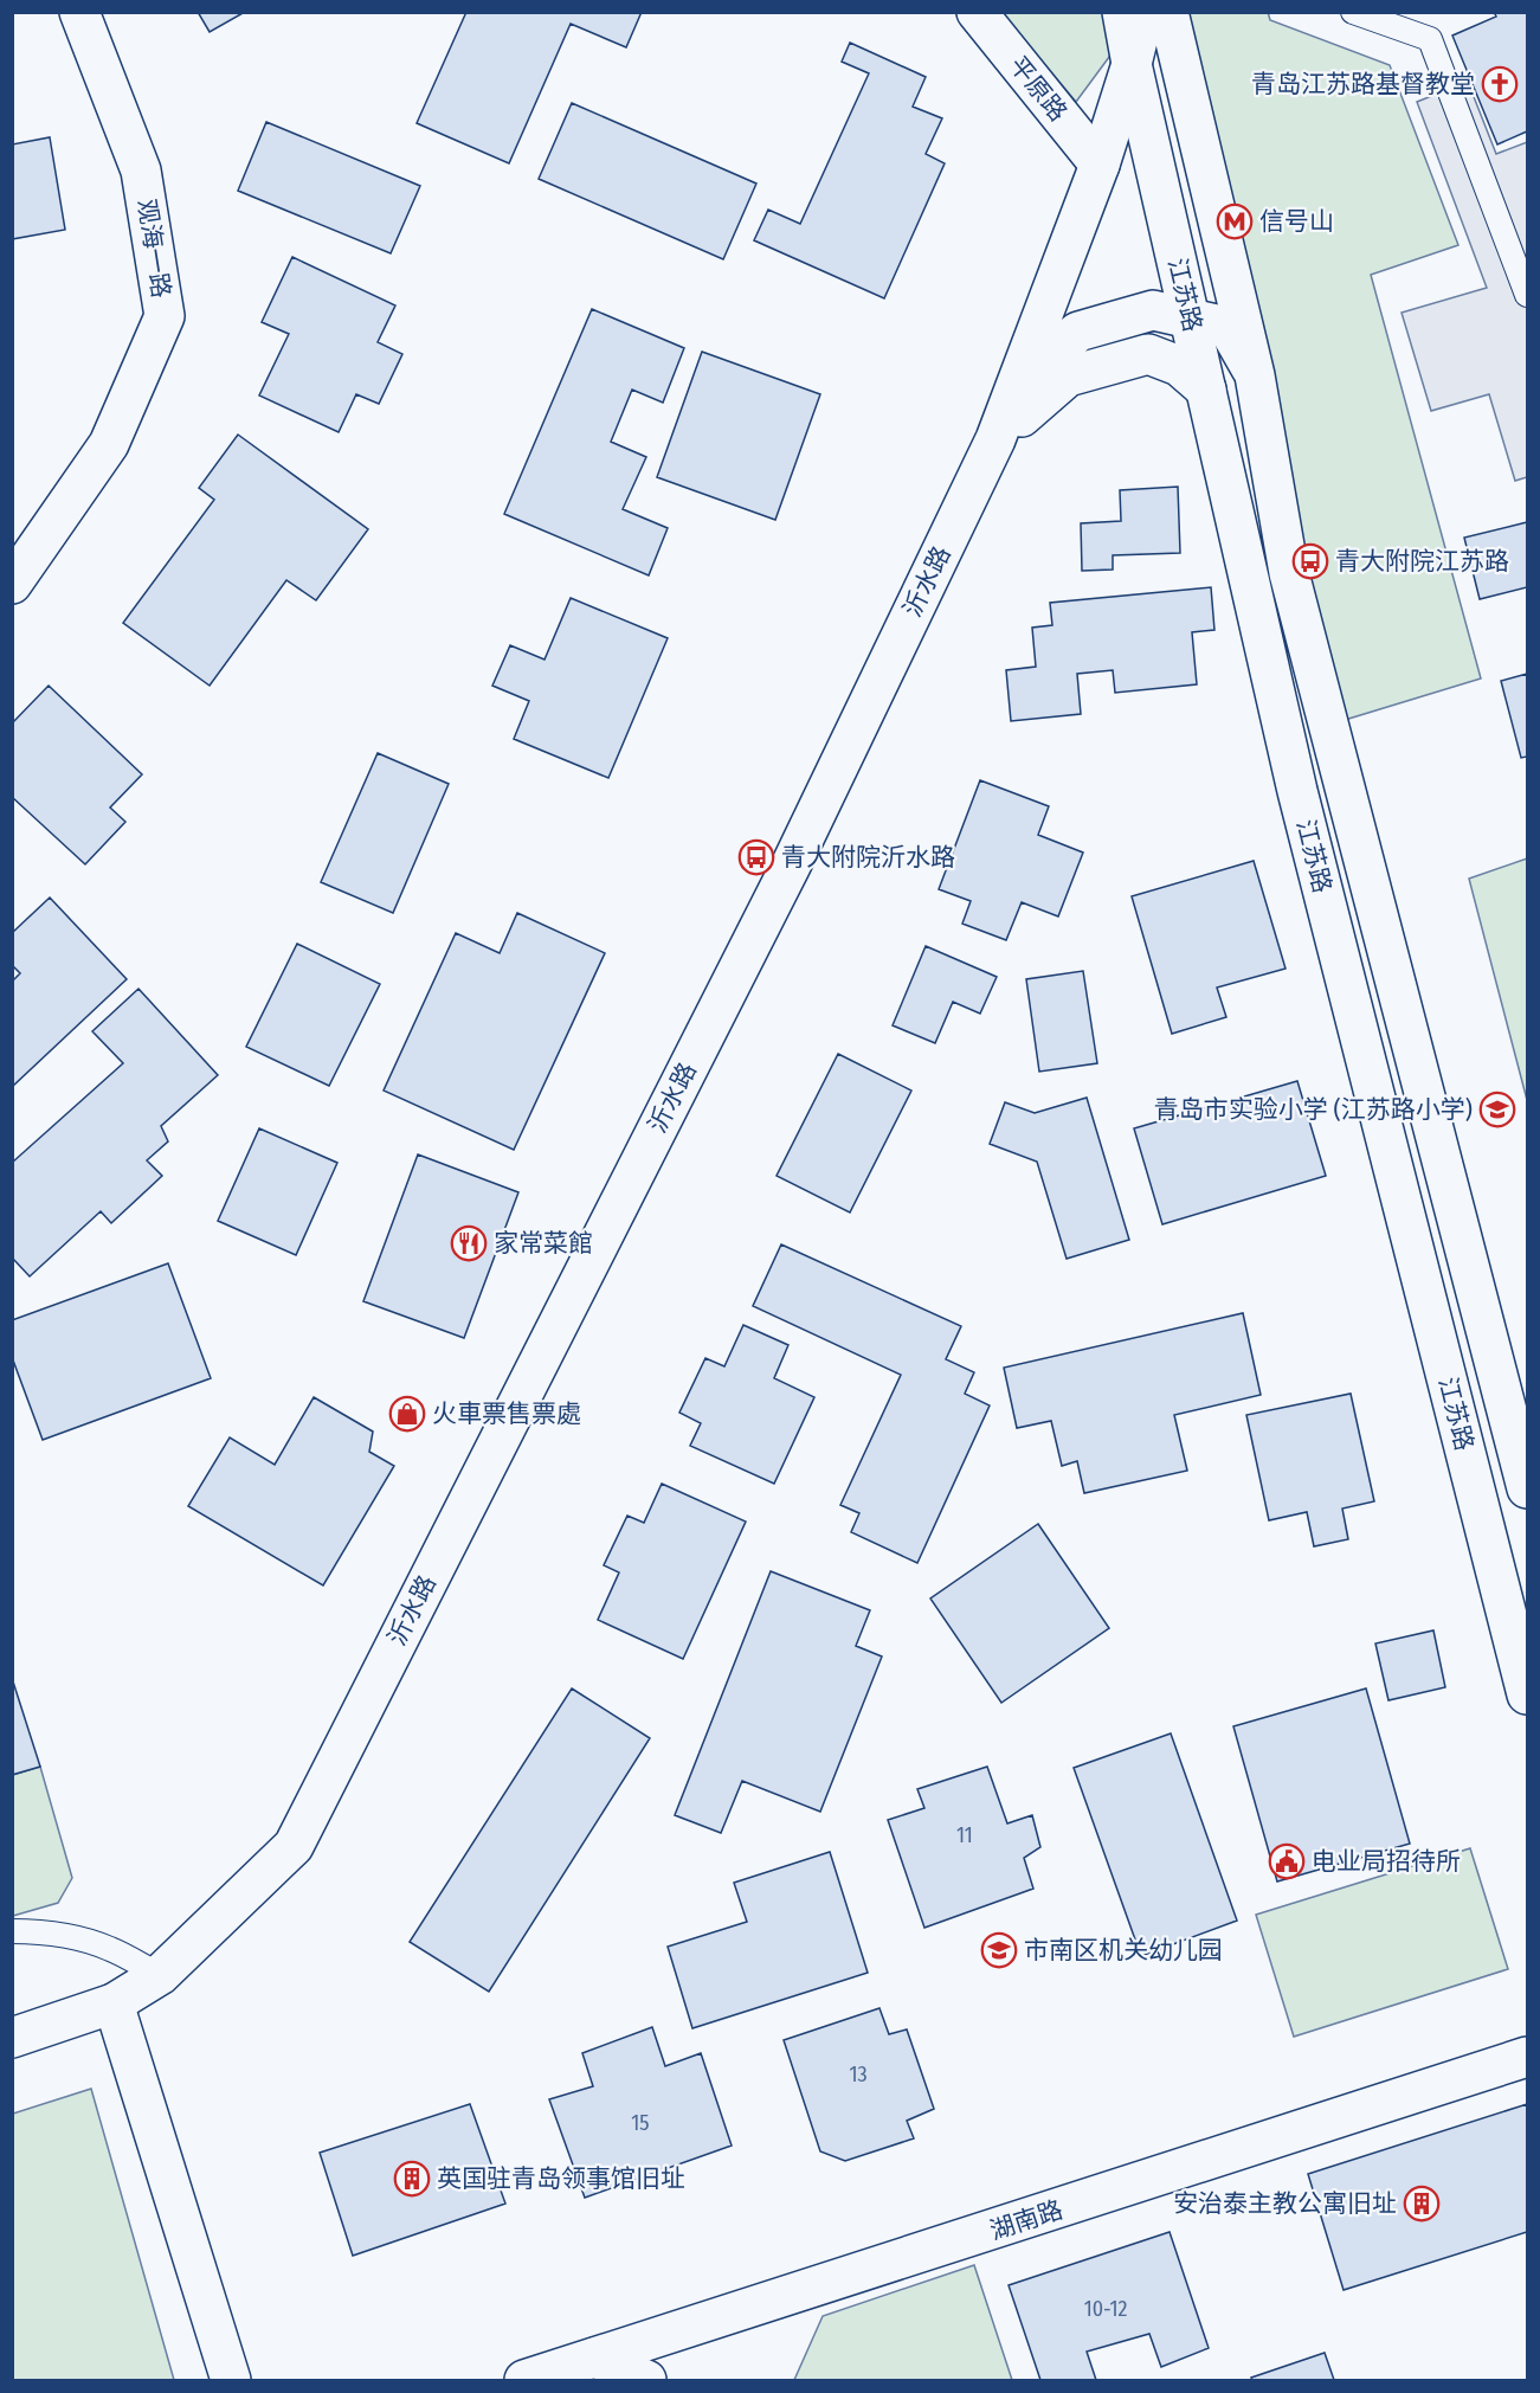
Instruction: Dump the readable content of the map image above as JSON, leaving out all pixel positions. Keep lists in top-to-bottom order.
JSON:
{
  "streets": {
    "street": [
      "平原路",
      "观海一路",
      "江苏路",
      "沂水路",
      "湖南路"
    ]
  },
  "crossings": [
    ["平原路", "沂水路"],
    ["江苏路", "沂水路"]
  ],
  "places": {
    "church": ["青岛江苏路基督教堂"],
    "metro station": ["信号山"],
    "bus stop": ["青大附院江苏路", "青大附院沂水路"],
    "school or university": ["青岛市实验小学 (江苏路小学)", "市南区机关幼儿园"],
    "restaurant": ["家常菜館"],
    "shop": ["火車票售票處"],
    "public building": ["电业局招待所"],
    "building": ["英国驻青岛领事馆旧址", "安治泰主教公寓旧址"]
  },
  "house_numbers": [
    "11",
    "13",
    "15",
    "10-12"
  ]
}
